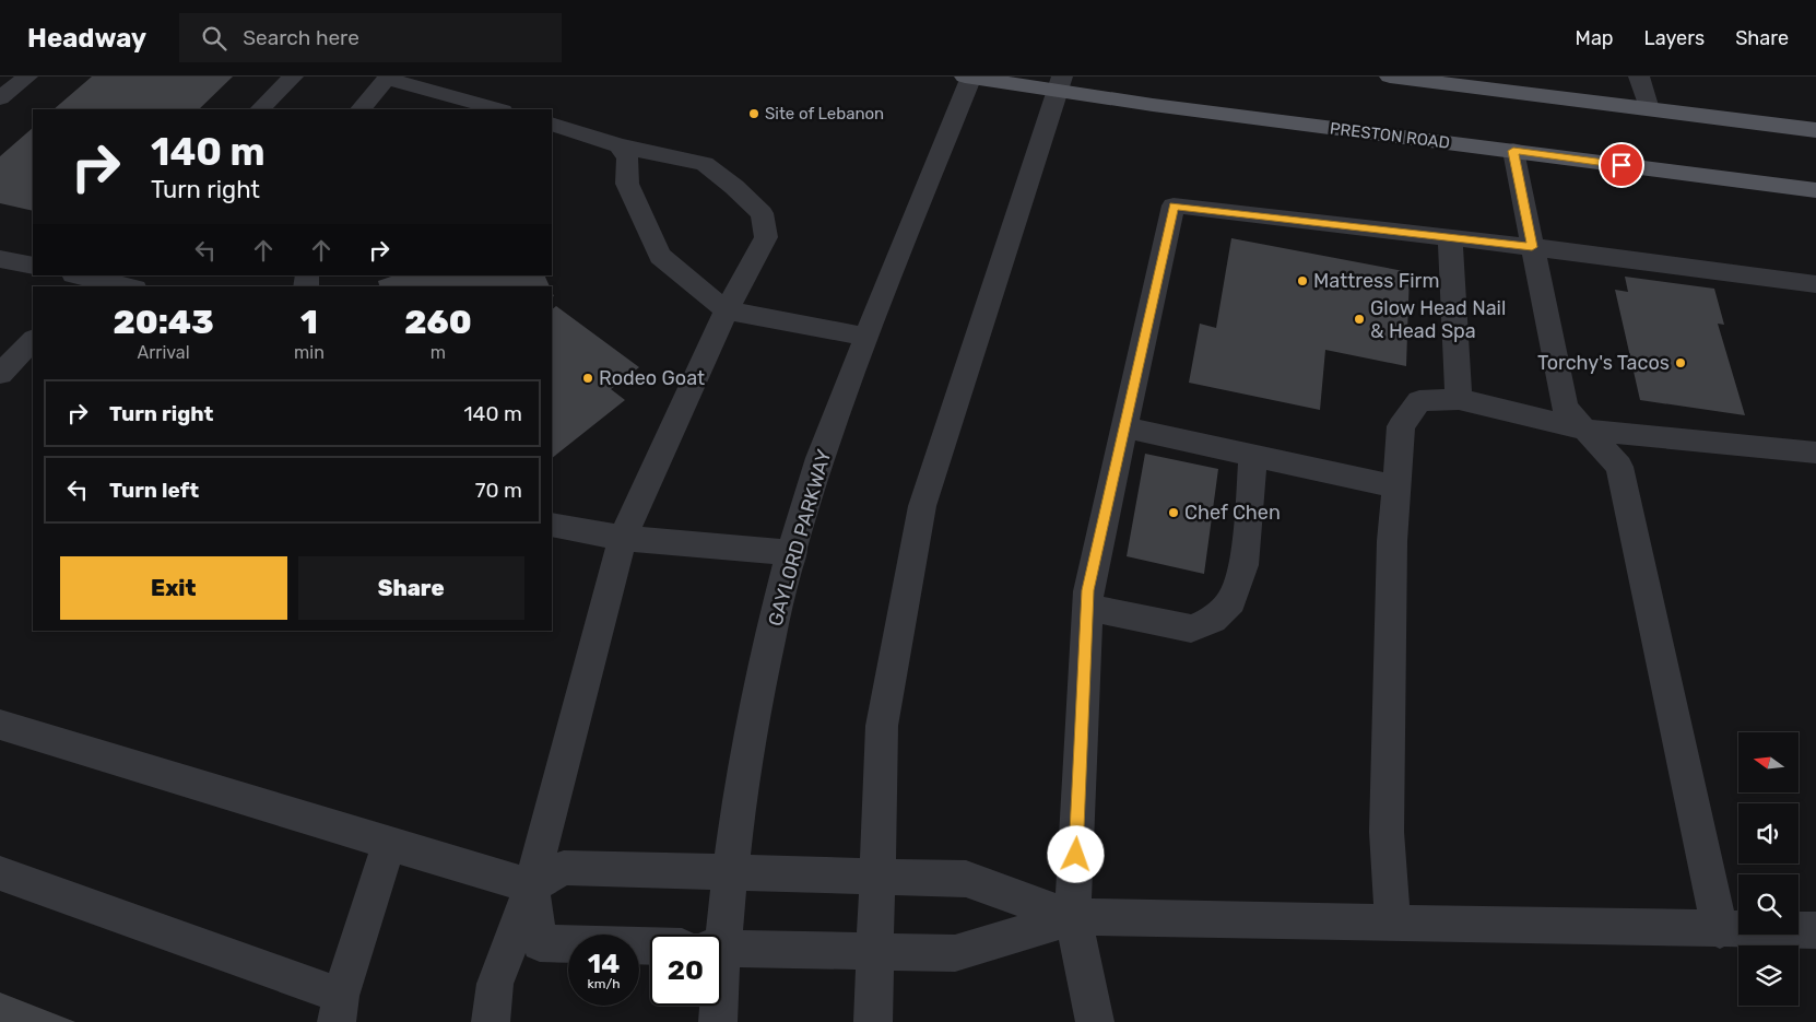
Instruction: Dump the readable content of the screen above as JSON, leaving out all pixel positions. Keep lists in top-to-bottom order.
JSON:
{
  "streets": {
    "main road": ["PRESTON ROAD"],
    "street": ["GAYLORD PARKWAY"]
  },
  "crossings": [
    ["PRESTON ROAD", "GAYLORD PARKWAY"]
  ],
  "places": [
    "Site of Lebanon",
    "Mattress Firm",
    "Glow Head Nail & Head Spa",
    "Torchy's Tacos",
    "Rodeo Goat",
    "Chef Chen"
  ],
  "north": "left",
  "page": {
    "header": "Headway",
    "search": "Search here",
    "nav": ["Map", "Layers", "Share"],
    "turn": ["140 m", "Turn right"],
    "eta": [
      "20:43",
      "Arrival",
      "1",
      "min",
      "260",
      "m"
    ],
    "list": [
      {
        "name": "Turn right",
        "value": "140 m"
      },
      {
        "name": "Turn left",
        "value": "70 m"
      }
    ],
    "buttons": ["Exit", "Share"],
    "speed": "14 km/h",
    "limit": "20"
  }
}
